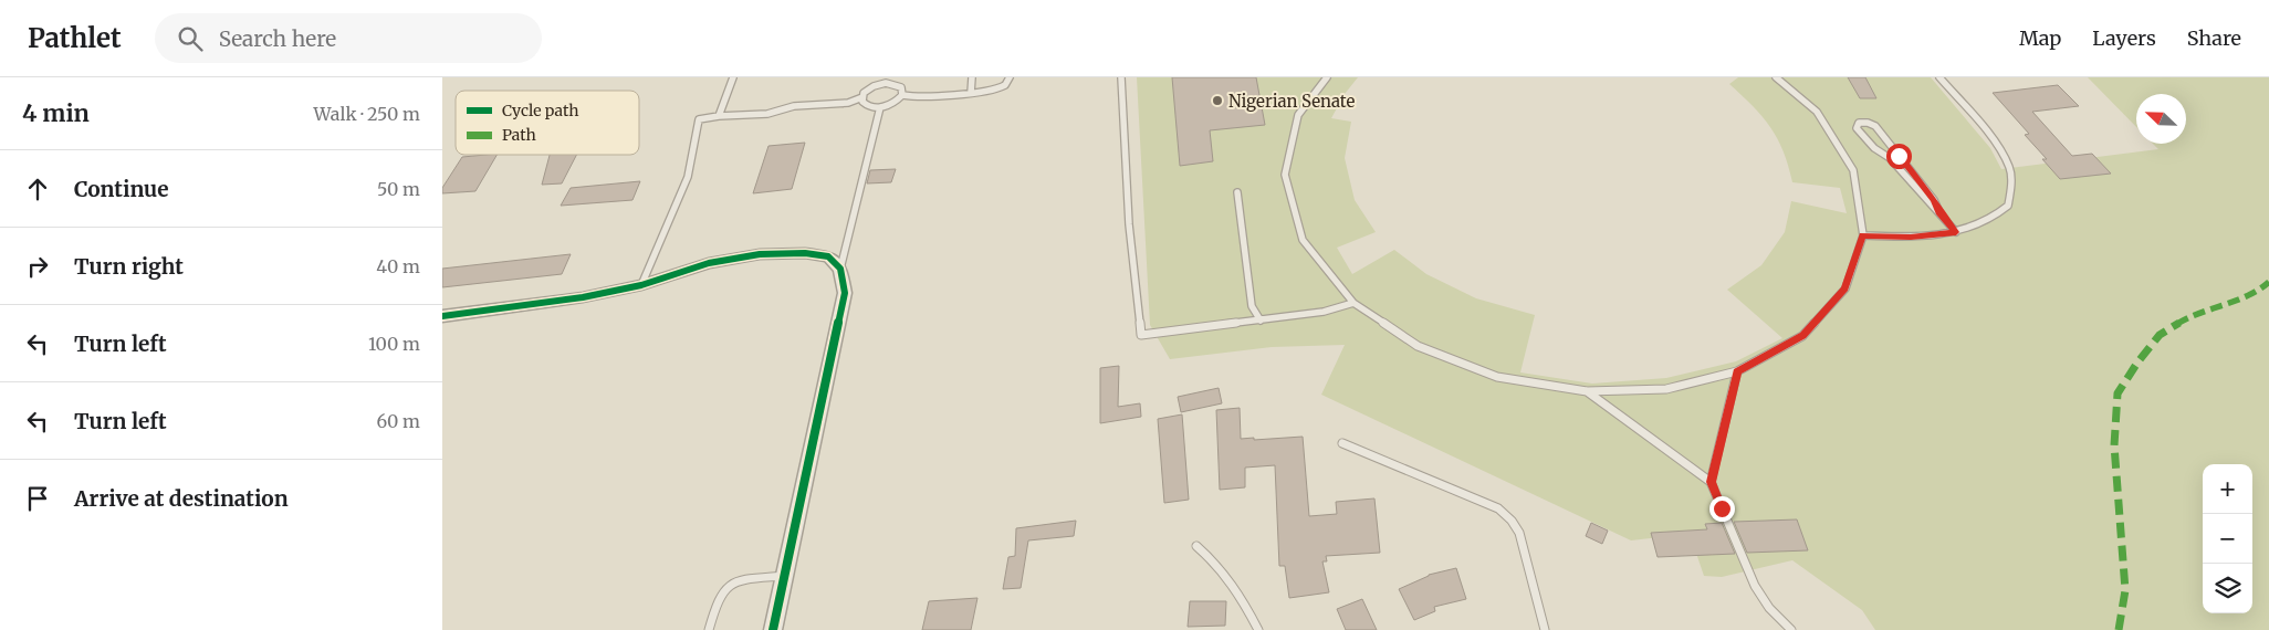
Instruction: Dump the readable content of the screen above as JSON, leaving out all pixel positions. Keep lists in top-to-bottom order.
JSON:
{
  "places": ["Nigerian Senate"],
  "legend": ["Cycle path", "Path"],
  "north": "top left",
  "page": {
    "header": "Pathlet",
    "search": "Search here",
    "nav": ["Map", "Layers", "Share"],
    "heading": ["4 min", "Walk · 250 m"],
    "list": [
      ["Continue", "50 m"],
      ["Turn right", "40 m"],
      ["Turn left", "100 m"],
      ["Turn left", "60 m"],
      "Arrive at destination"
    ],
    "map_buttons": ["+", "−"]
  }
}
